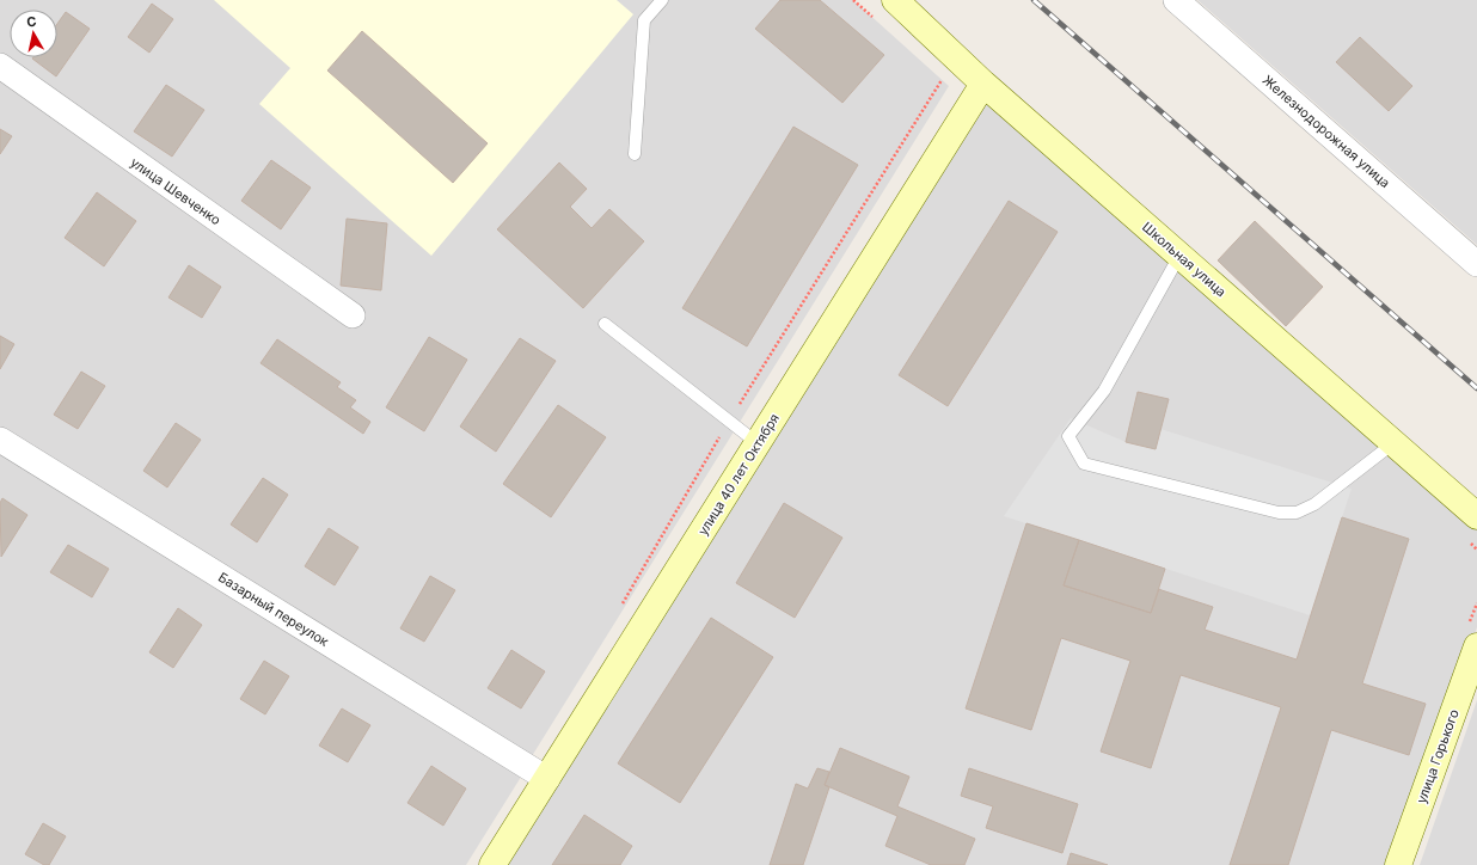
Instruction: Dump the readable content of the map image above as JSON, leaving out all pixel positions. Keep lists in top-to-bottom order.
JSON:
{
  "streets": {
    "main road": ["Школьная улица", "улица 40 лет Октября", "улица Горького"],
    "street": ["Железнодорожная улица", "улица Шевченко", "Базарный переулок"]
  },
  "crossings": [
    ["Школьная улица", "улица 40 лет Октября"],
    ["улица 40 лет Октября", "Базарный переулок"]
  ],
  "north": "top"
}
